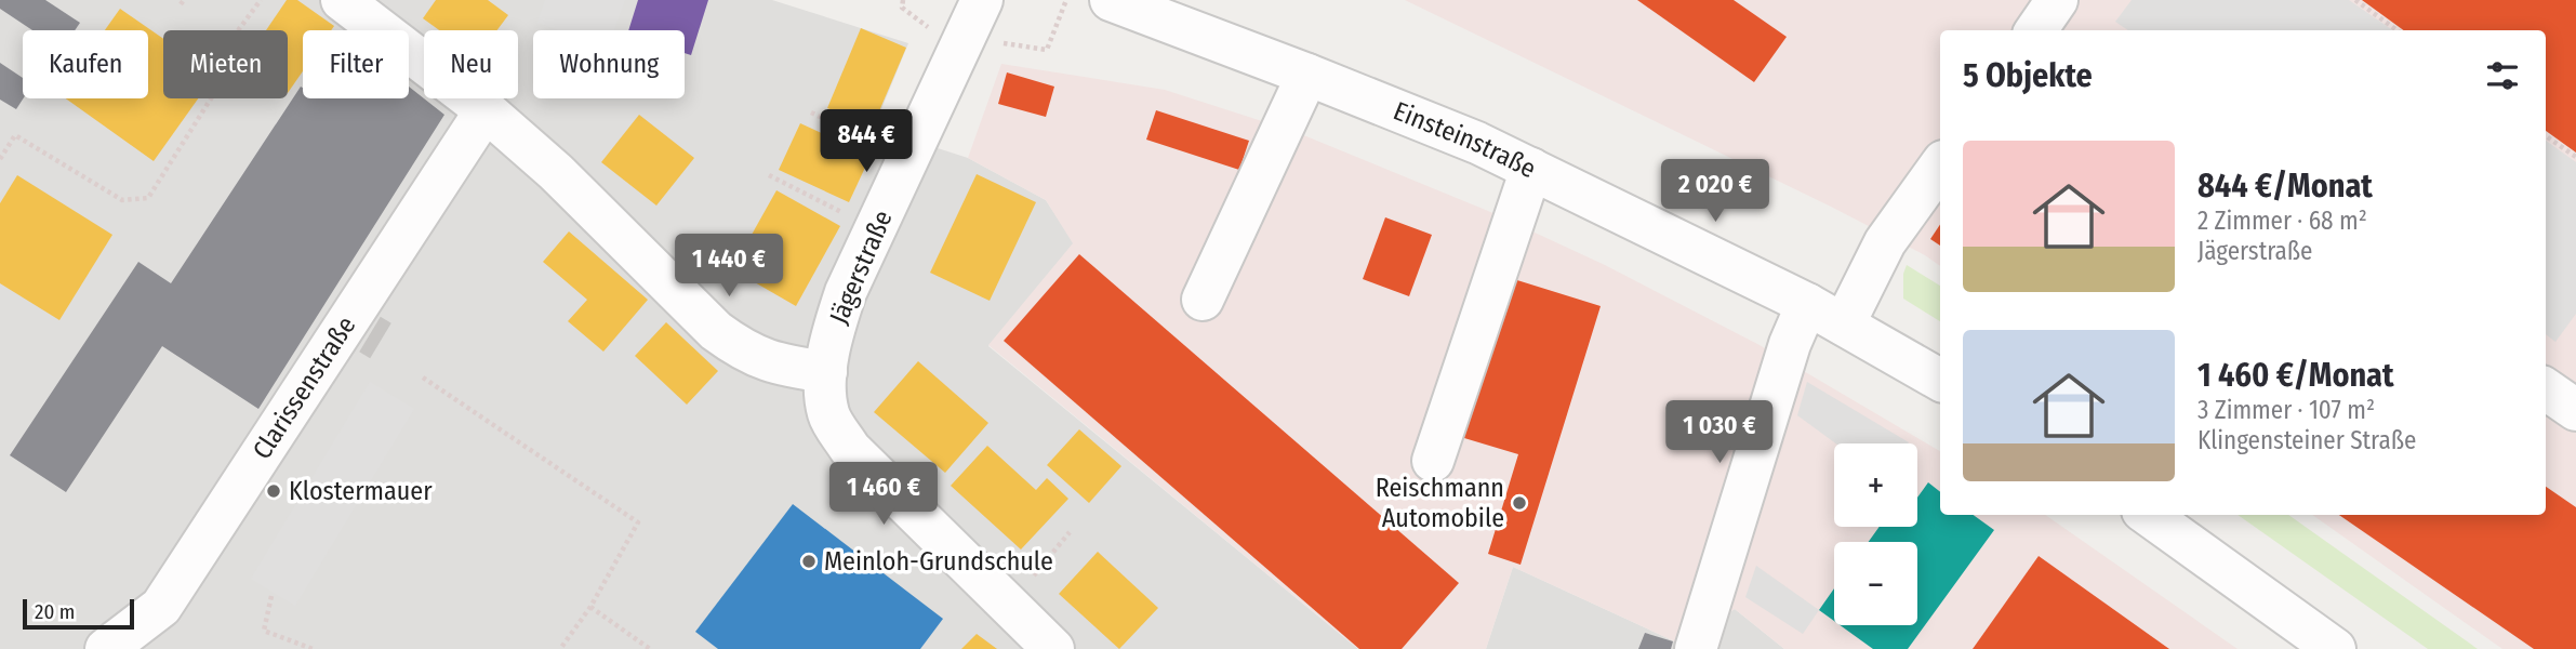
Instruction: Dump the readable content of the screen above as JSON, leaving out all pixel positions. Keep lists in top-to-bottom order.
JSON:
{
  "streets": {
    "street": ["Einsteinstraße", "Jägerstraße", "Clarissenstraße"]
  },
  "places": ["Klostermauer", "Reischmann Automobile", "Meinloh-Grundschule"],
  "scale_bar": "20 m",
  "page": {
    "chip": [
      "Kaufen",
      "Mieten",
      "Filter",
      "Neu",
      "Wohnung"
    ],
    "heading": "5 Objekte",
    "price": [
      "844 €",
      "2 020 €",
      "1 440 €",
      "1 030 €",
      "1 460 €"
    ],
    "list": [
      {
        "name": "844 €/Monat",
        "note": "2 Zimmer · 68 m² · Jägerstraße"
      },
      {
        "name": "1 460 €/Monat",
        "note": "3 Zimmer · 107 m² · Klingensteiner Straße"
      }
    ],
    "map_buttons": ["+", "−"],
    "scale": "20 m"
  }
}
